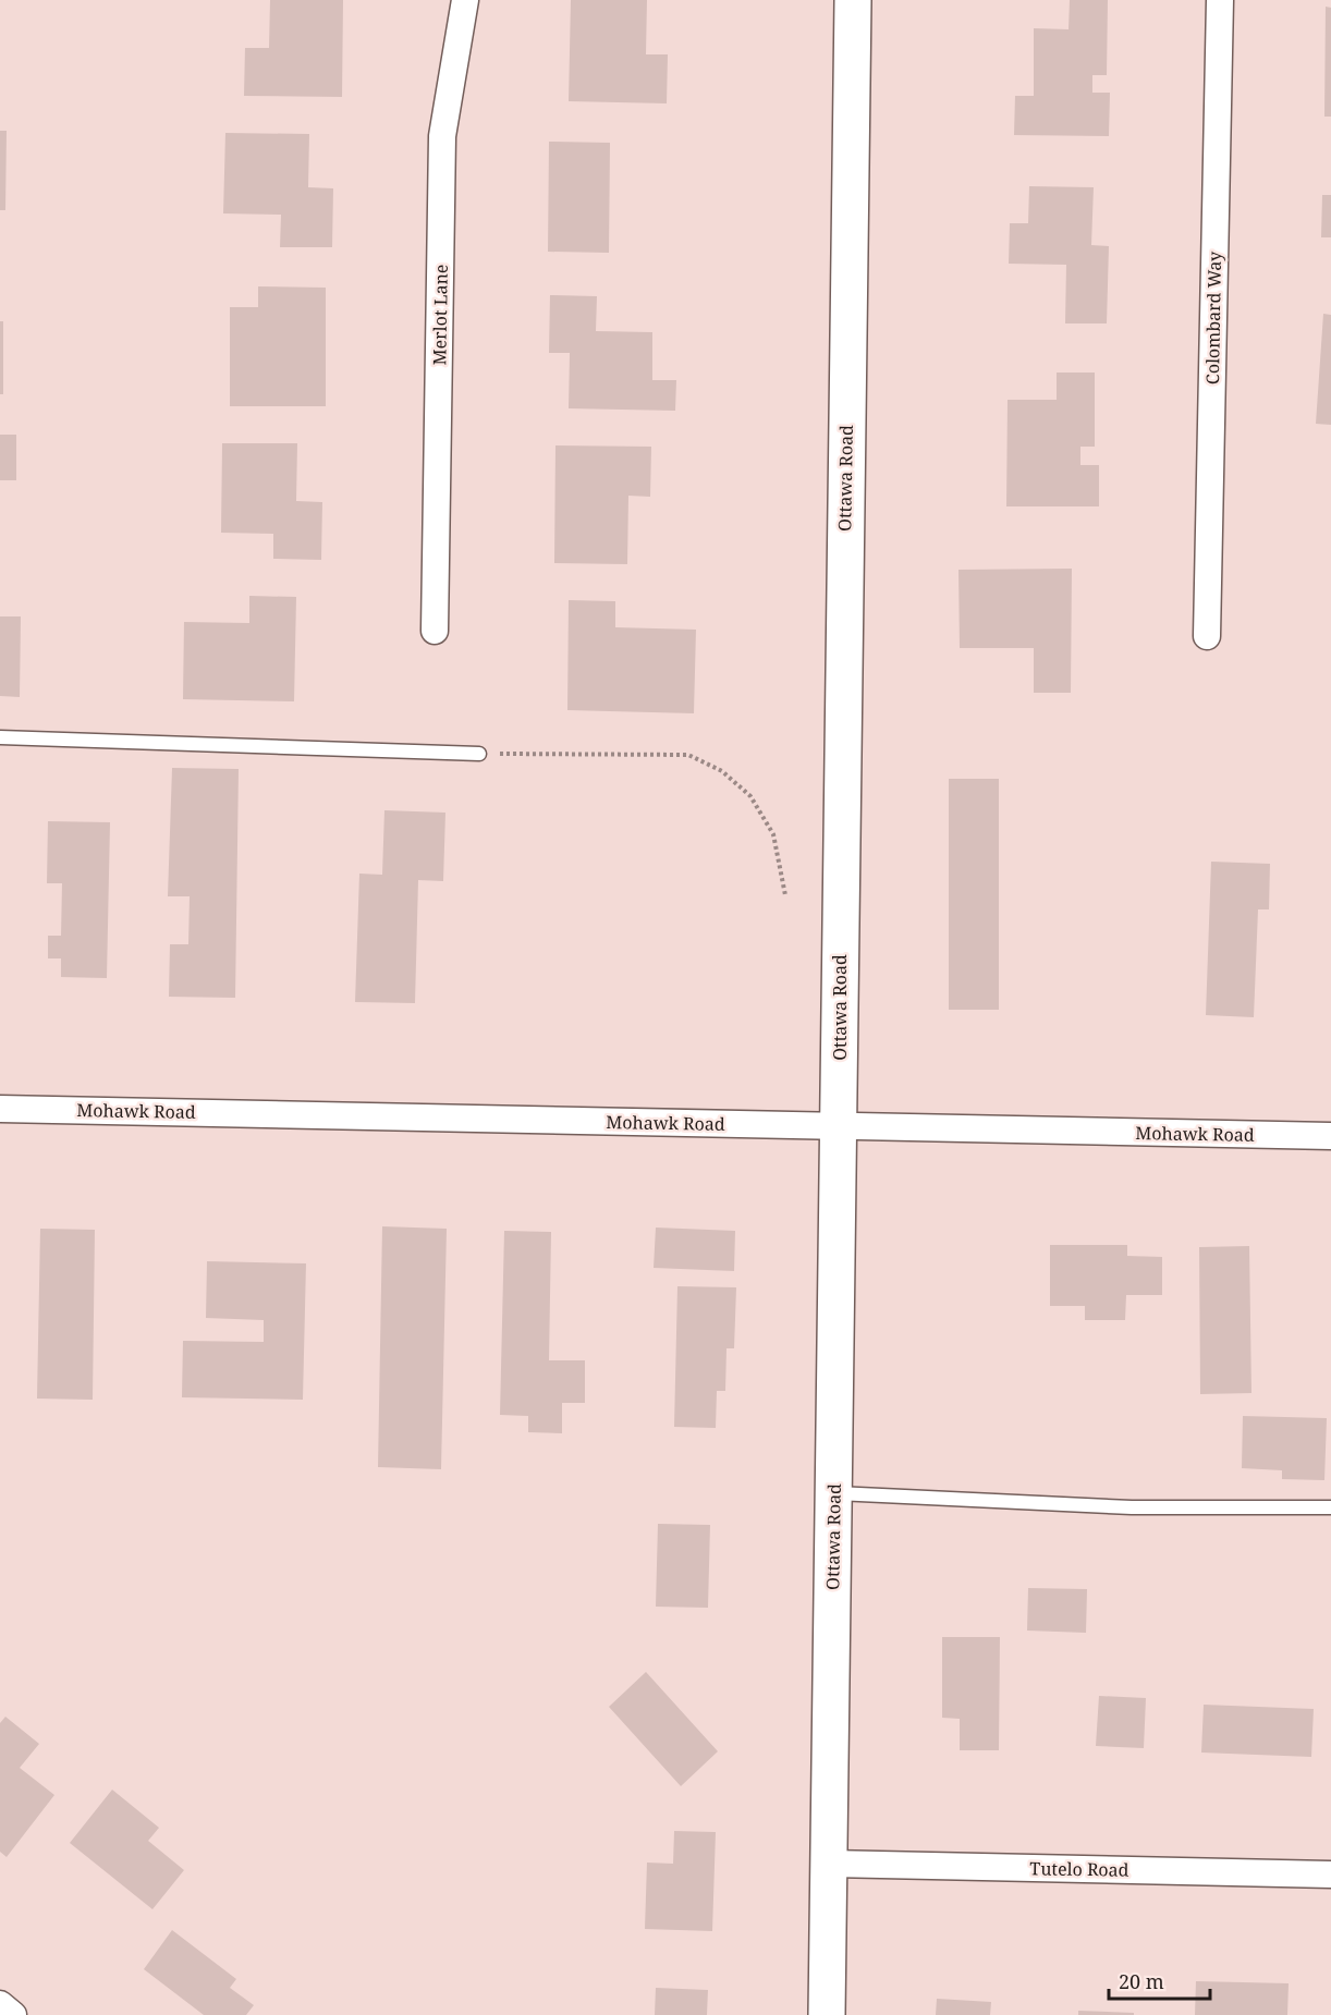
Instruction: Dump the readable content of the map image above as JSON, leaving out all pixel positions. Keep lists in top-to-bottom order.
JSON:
{
  "streets": {
    "street": [
      "Merlot Lane",
      "Colombard Way",
      "Ottawa Road",
      "Mohawk Road",
      "Tutelo Road"
    ]
  },
  "crossings": [
    ["Ottawa Road", "Mohawk Road"],
    ["Ottawa Road", "Tutelo Road"]
  ],
  "scale_bar": "20 m"
}
